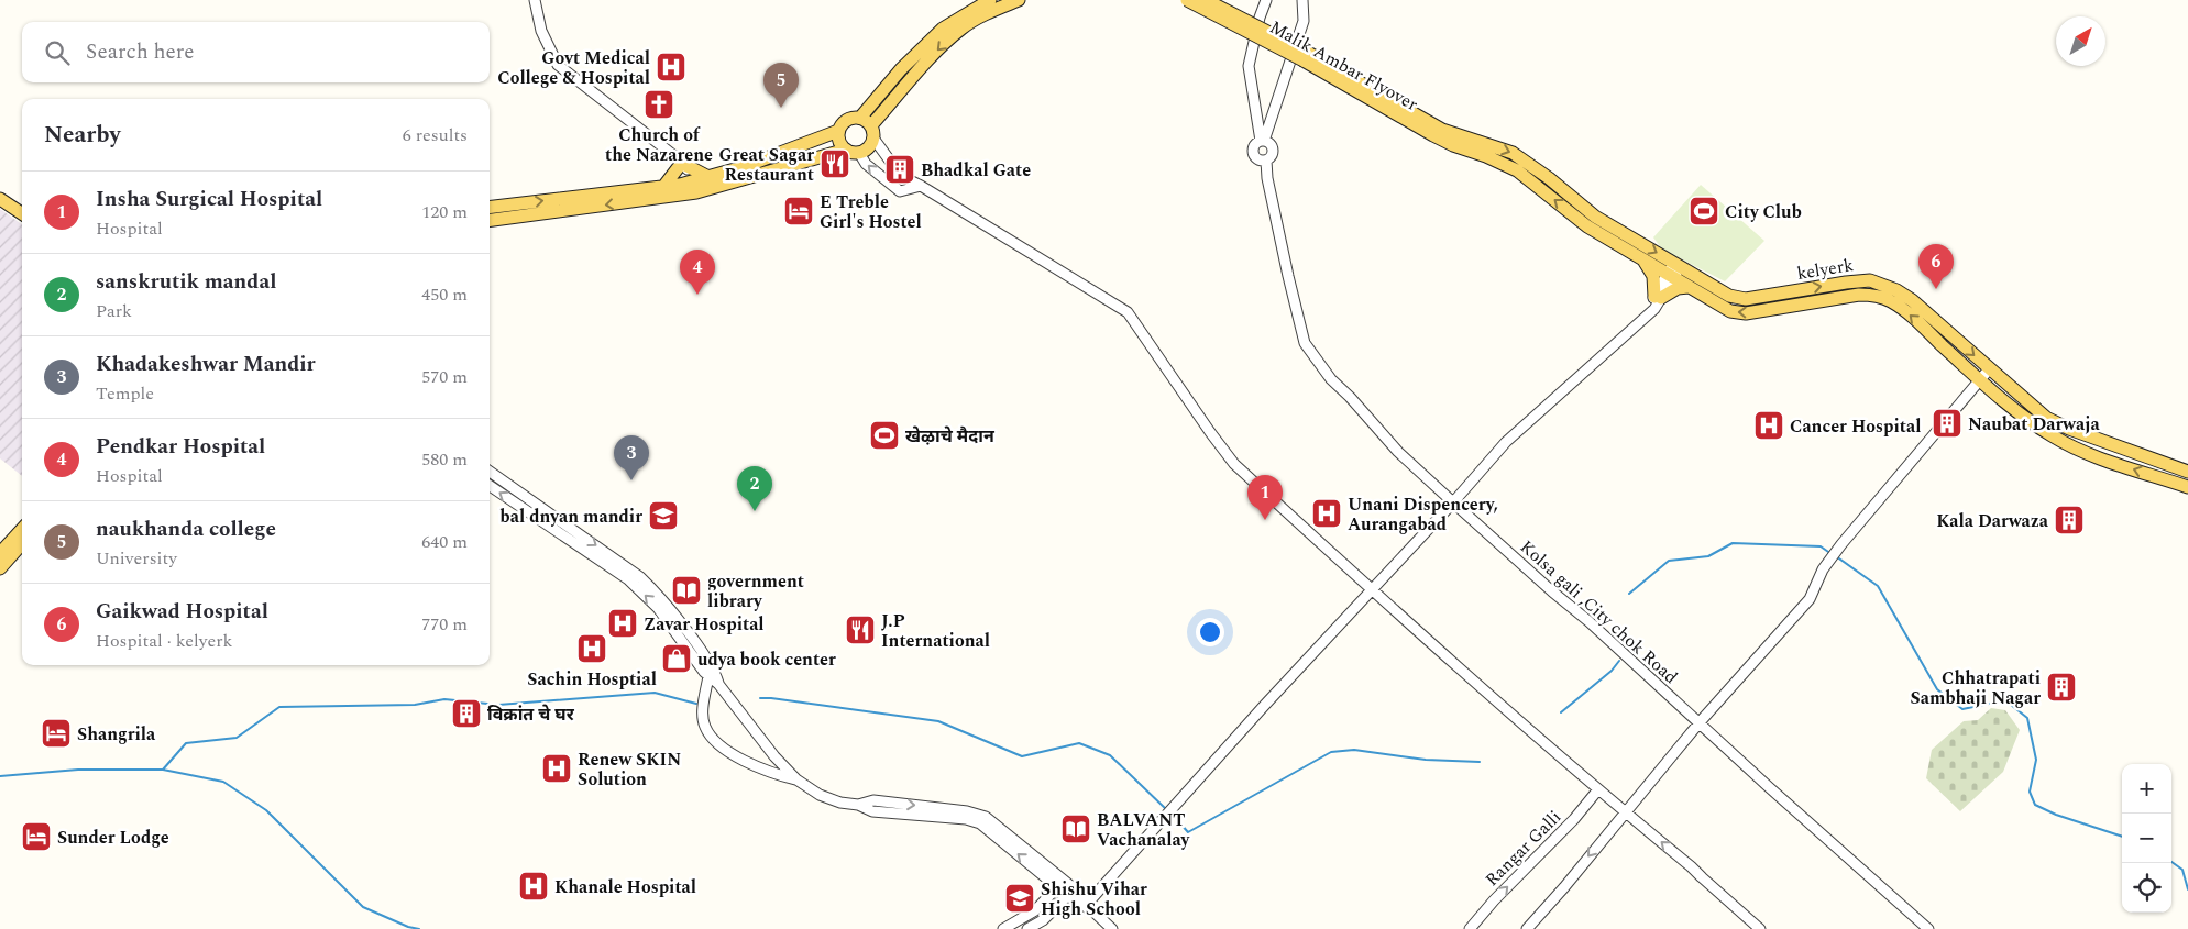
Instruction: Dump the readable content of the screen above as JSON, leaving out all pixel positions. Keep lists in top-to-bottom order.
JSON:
{
  "streets": {
    "main road": ["Malik Ambar Flyover", "kelyerk"],
    "street": ["Kolsa gali ,City chok Road", "Rangar Galli"]
  },
  "crossings": [
    ["Malik Ambar Flyover", "kelyerk"]
  ],
  "places": {
    "hospital": [
      "Govt Medical College & Hospital",
      "Cancer Hospital",
      "Unani Dispencery, Aurangabad",
      "Zavar Hospital",
      "Sachin Hosptial",
      "Renew SKIN Solution",
      "Khanale Hospital"
    ],
    "church": ["Church of the Nazarene"],
    "restaurant": ["Great Sagar Restaurant", "J.P International"],
    "building": [
      "Bhadkal Gate",
      "Naubat Darwaja",
      "Kala Darwaza",
      "Chhatrapati Sambhaji Nagar",
      "विक्रांत चे घर"
    ],
    "hotel": ["E Treble Girl's Hostel", "Shangrila", "Sunder Lodge"],
    "sports": ["City Club", "खेऴाचे मैदान"],
    "school or university": ["bal dnyan mandir", "Shishu Vihar High School"],
    "library": ["government library", "BALVANT Vachanalay"],
    "shop": ["udya book center"]
  },
  "north": "top right",
  "page": {
    "search": "Search here",
    "pins": [
      "5",
      "6",
      "4",
      "3",
      "2",
      "1"
    ],
    "heading": ["Nearby", "6 results"],
    "list": [
      {
        "mark": "1",
        "name": "Insha Surgical Hospital",
        "note": "Hospital",
        "value": "120 m"
      },
      {
        "mark": "2",
        "name": "sanskrutik mandal",
        "note": "Park",
        "value": "450 m"
      },
      {
        "mark": "3",
        "name": "Khadakeshwar Mandir",
        "note": "Temple",
        "value": "570 m"
      },
      {
        "mark": "4",
        "name": "Pendkar Hospital",
        "note": "Hospital",
        "value": "580 m"
      },
      {
        "mark": "5",
        "name": "naukhanda college",
        "note": "University",
        "value": "640 m"
      },
      {
        "mark": "6",
        "name": "Gaikwad Hospital",
        "note": "Hospital · kelyerk",
        "value": "770 m"
      }
    ],
    "map_buttons": ["+", "−"]
  }
}
